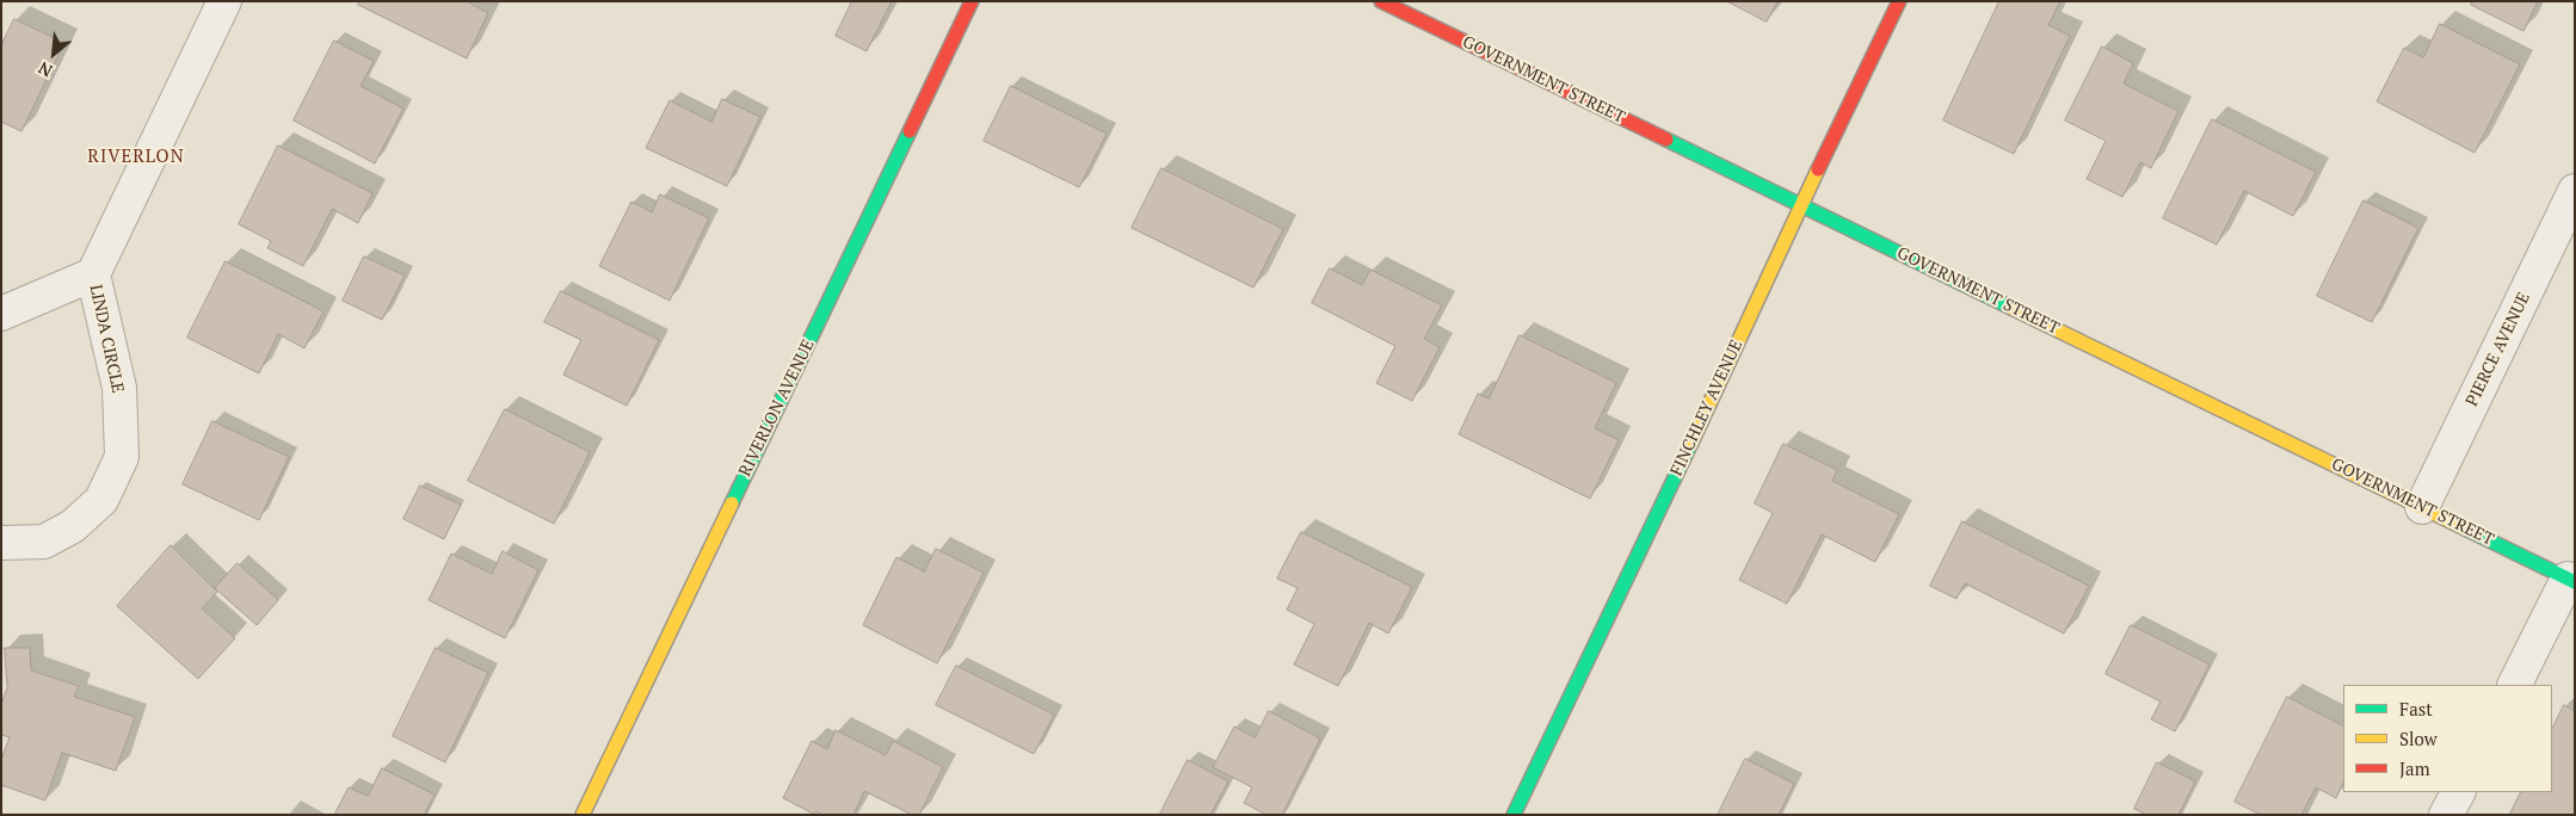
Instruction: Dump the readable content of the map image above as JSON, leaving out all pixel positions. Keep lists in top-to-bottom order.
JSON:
{
  "streets": {
    "street": [
      "GOVERNMENT STREET",
      "LINDA CIRCLE",
      "PIERCE AVENUE",
      "RIVERLON AVENUE",
      "FINCHLEY AVENUE"
    ]
  },
  "crossings": [
    ["GOVERNMENT STREET", "PIERCE AVENUE"],
    ["GOVERNMENT STREET", "FINCHLEY AVENUE"]
  ],
  "districts": ["RIVERLON"],
  "legend": ["Fast", "Slow", "Jam"],
  "north": "bottom left"
}
